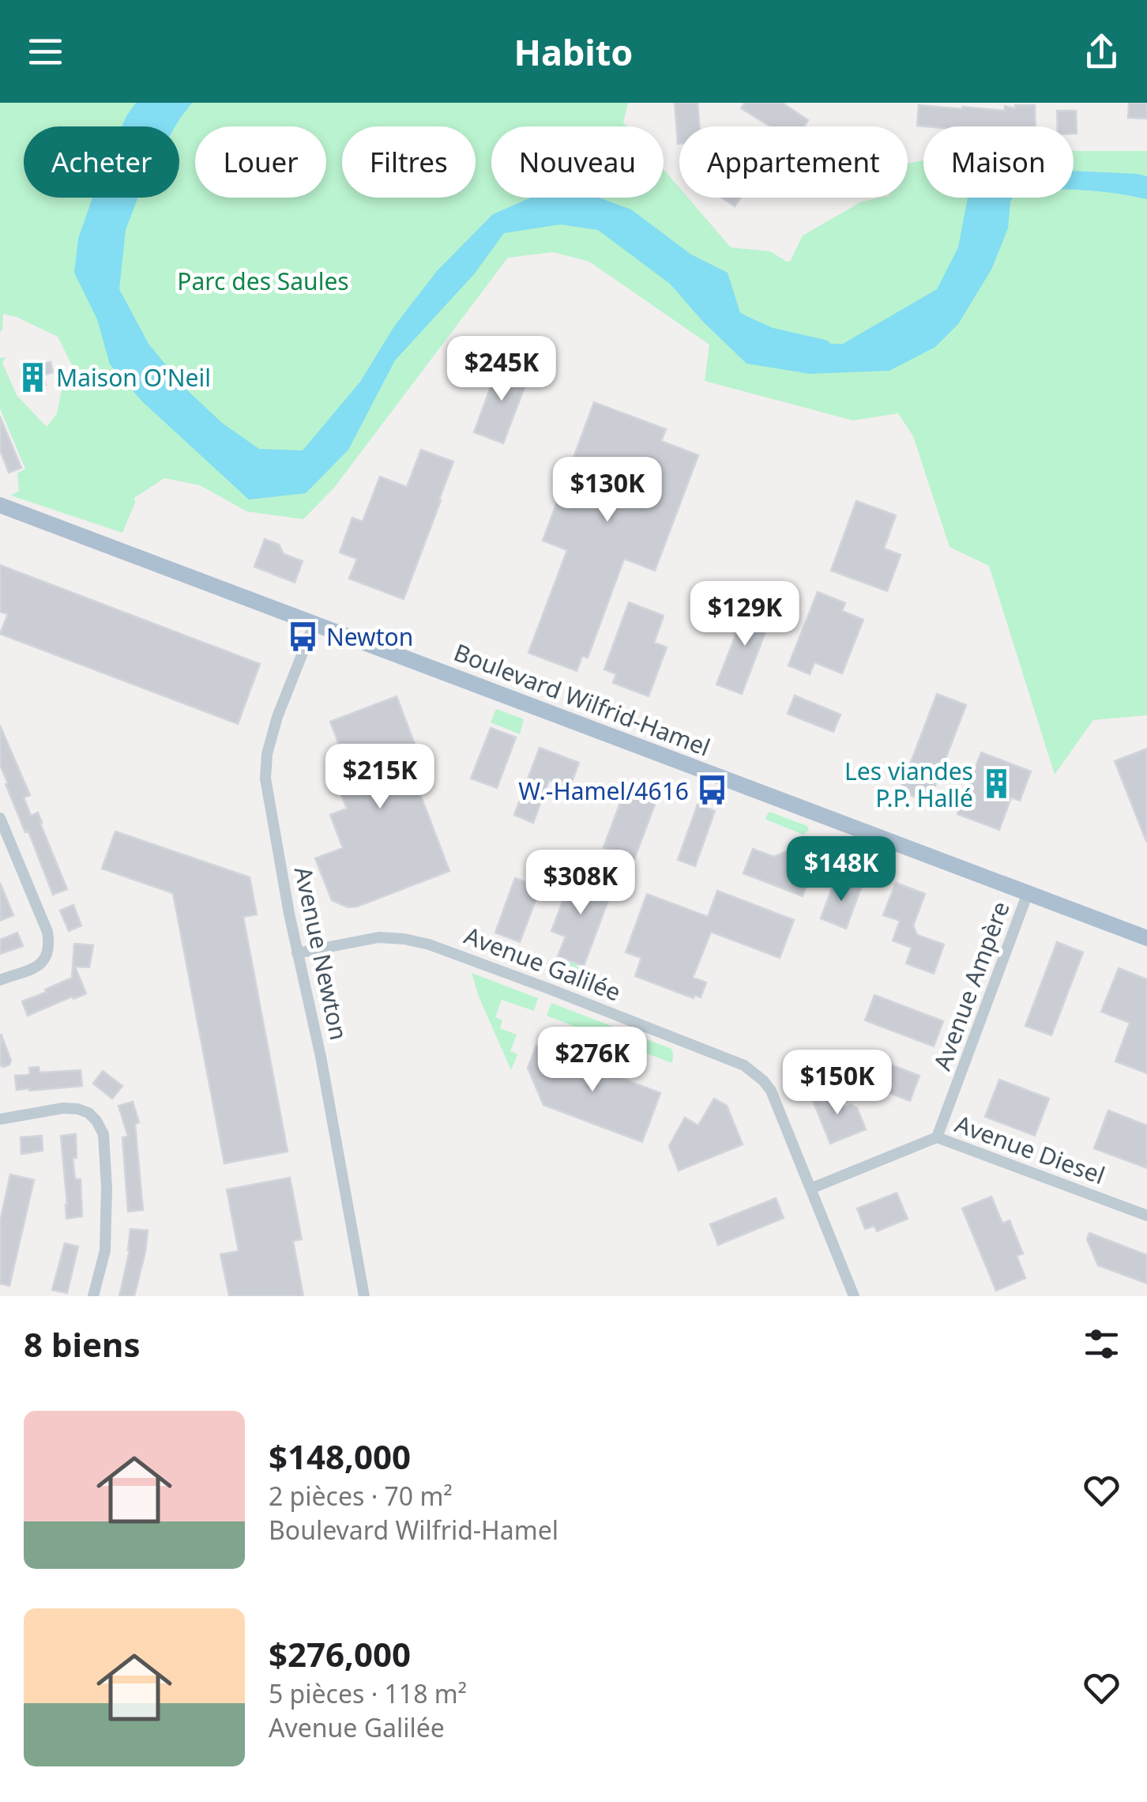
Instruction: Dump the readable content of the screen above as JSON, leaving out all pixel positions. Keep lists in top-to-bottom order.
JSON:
{
  "streets": {
    "main road": ["Boulevard Wilfrid-Hamel"],
    "street": [
      "Avenue Newton",
      "Avenue Galilée",
      "Avenue Ampère",
      "Avenue Diesel"
    ]
  },
  "crossings": [
    ["Boulevard Wilfrid-Hamel", "Avenue Newton"],
    ["Boulevard Wilfrid-Hamel", "Avenue Ampère"],
    ["Avenue Newton", "Avenue Galilée"],
    ["Avenue Galilée", "Avenue Diesel"],
    ["Avenue Ampère", "Avenue Diesel"]
  ],
  "parks": ["Parc des Saules"],
  "places": {
    "building": ["Maison O'Neil", "Les viandes P.P. Hallé"],
    "bus stop": ["Newton", "W.-Hamel/4616"]
  },
  "page": {
    "header": "Habito",
    "chip": [
      "Acheter",
      "Louer",
      "Filtres",
      "Nouveau",
      "Appartement",
      "Maison"
    ],
    "price": [
      "$245K",
      "$130K",
      "$129K",
      "$215K",
      "$148K",
      "$308K",
      "$276K",
      "$150K"
    ],
    "heading": "8 biens",
    "list": [
      {
        "name": "$148,000",
        "note": "2 pièces · 70 m² · Boulevard Wilfrid-Hamel"
      },
      {
        "name": "$276,000",
        "note": "5 pièces · 118 m² · Avenue Galilée"
      }
    ]
  }
}
